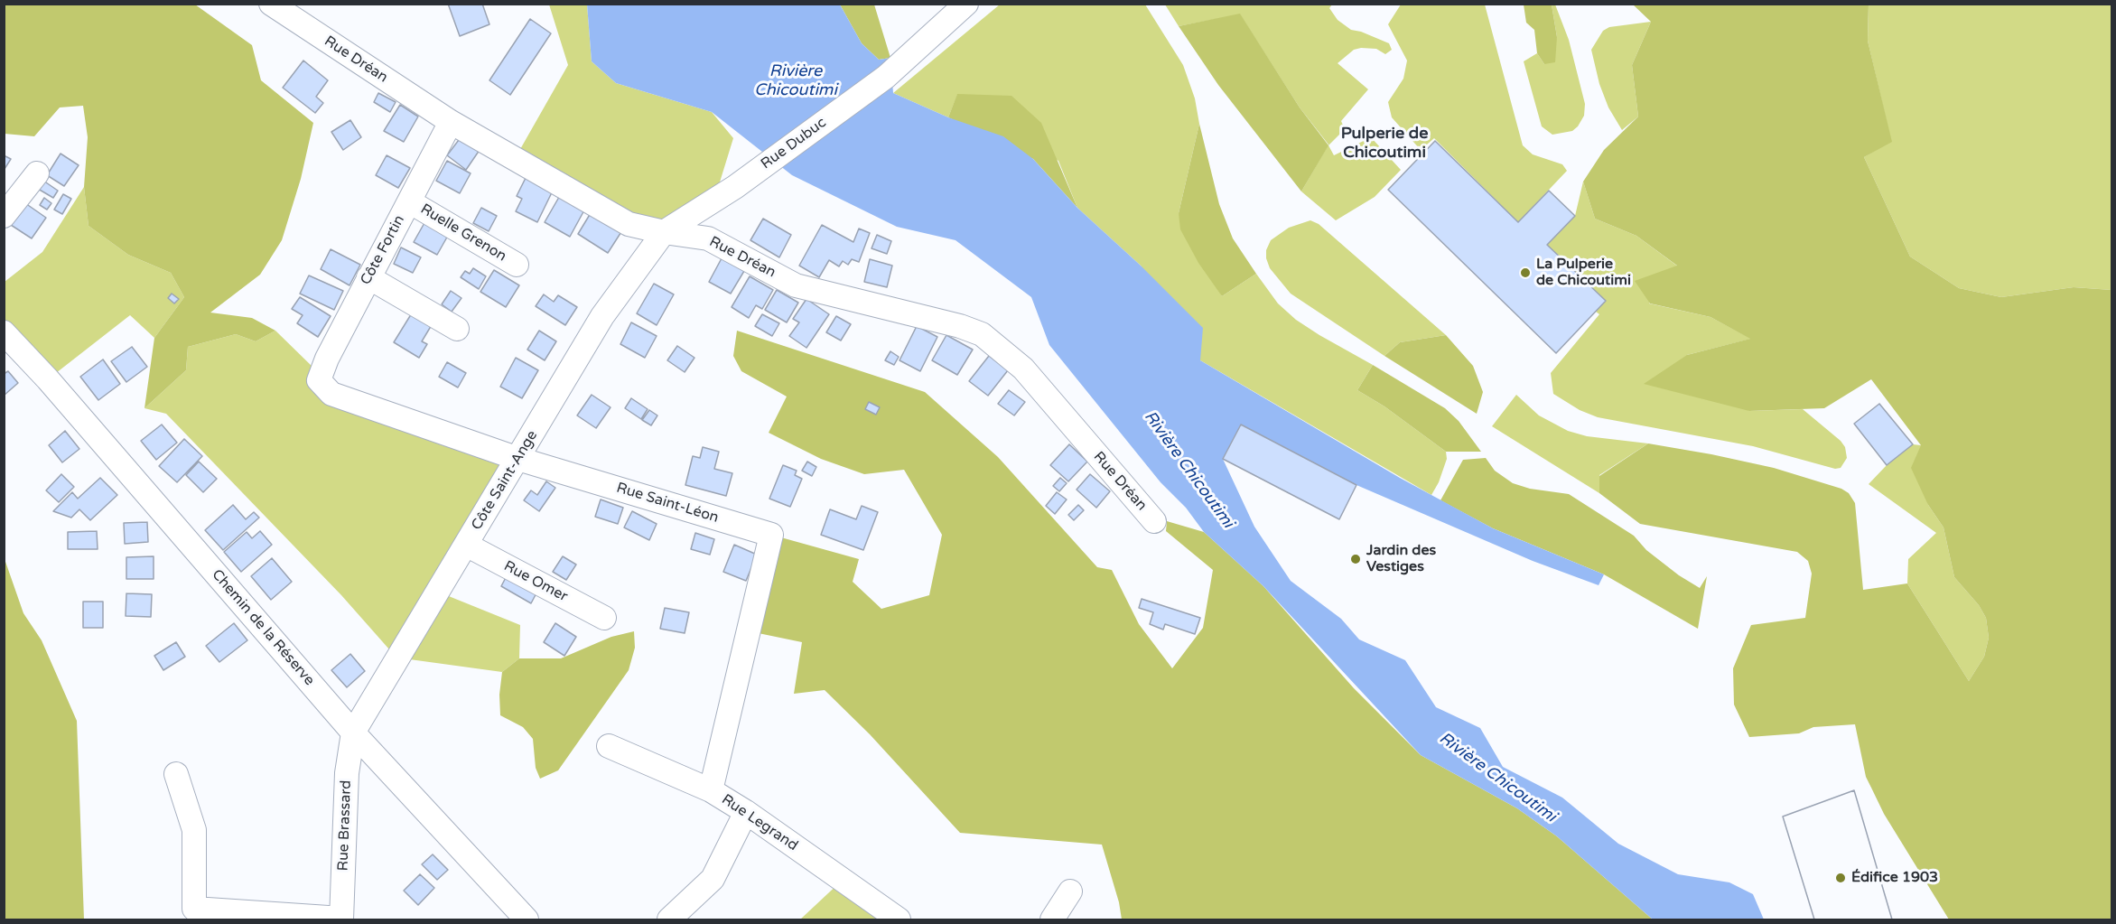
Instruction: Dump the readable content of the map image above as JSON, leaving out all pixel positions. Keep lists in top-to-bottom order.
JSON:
{
  "streets": {
    "street": [
      "Rue Dréan",
      "Rue Dubuc",
      "Ruelle Grenon",
      "Côte Fortin",
      "Côte Saint-Ange",
      "Rue Saint-Léon",
      "Rue Omer",
      "Chemin de la Réserve",
      "Rue Legrand",
      "Rue Brassard"
    ]
  },
  "crossings": [
    ["Rue Dréan", "Rue Dubuc"],
    ["Rue Dréan", "Côte Fortin"],
    ["Rue Dréan", "Côte Saint-Ange"],
    ["Rue Dubuc", "Côte Saint-Ange"],
    ["Ruelle Grenon", "Côte Fortin"],
    ["Côte Fortin", "Rue Saint-Léon"],
    ["Côte Saint-Ange", "Rue Saint-Léon"],
    ["Côte Saint-Ange", "Rue Omer"],
    ["Côte Saint-Ange", "Chemin de la Réserve"],
    ["Côte Saint-Ange", "Rue Brassard"],
    ["Rue Saint-Léon", "Rue Legrand"],
    ["Chemin de la Réserve", "Rue Brassard"]
  ],
  "districts": ["Pulperie de Chicoutimi"],
  "water": ["Rivière Chicoutimi"],
  "places": ["La Pulperie de Chicoutimi", "Jardin des Vestiges", "Édifice 1903"]
}
